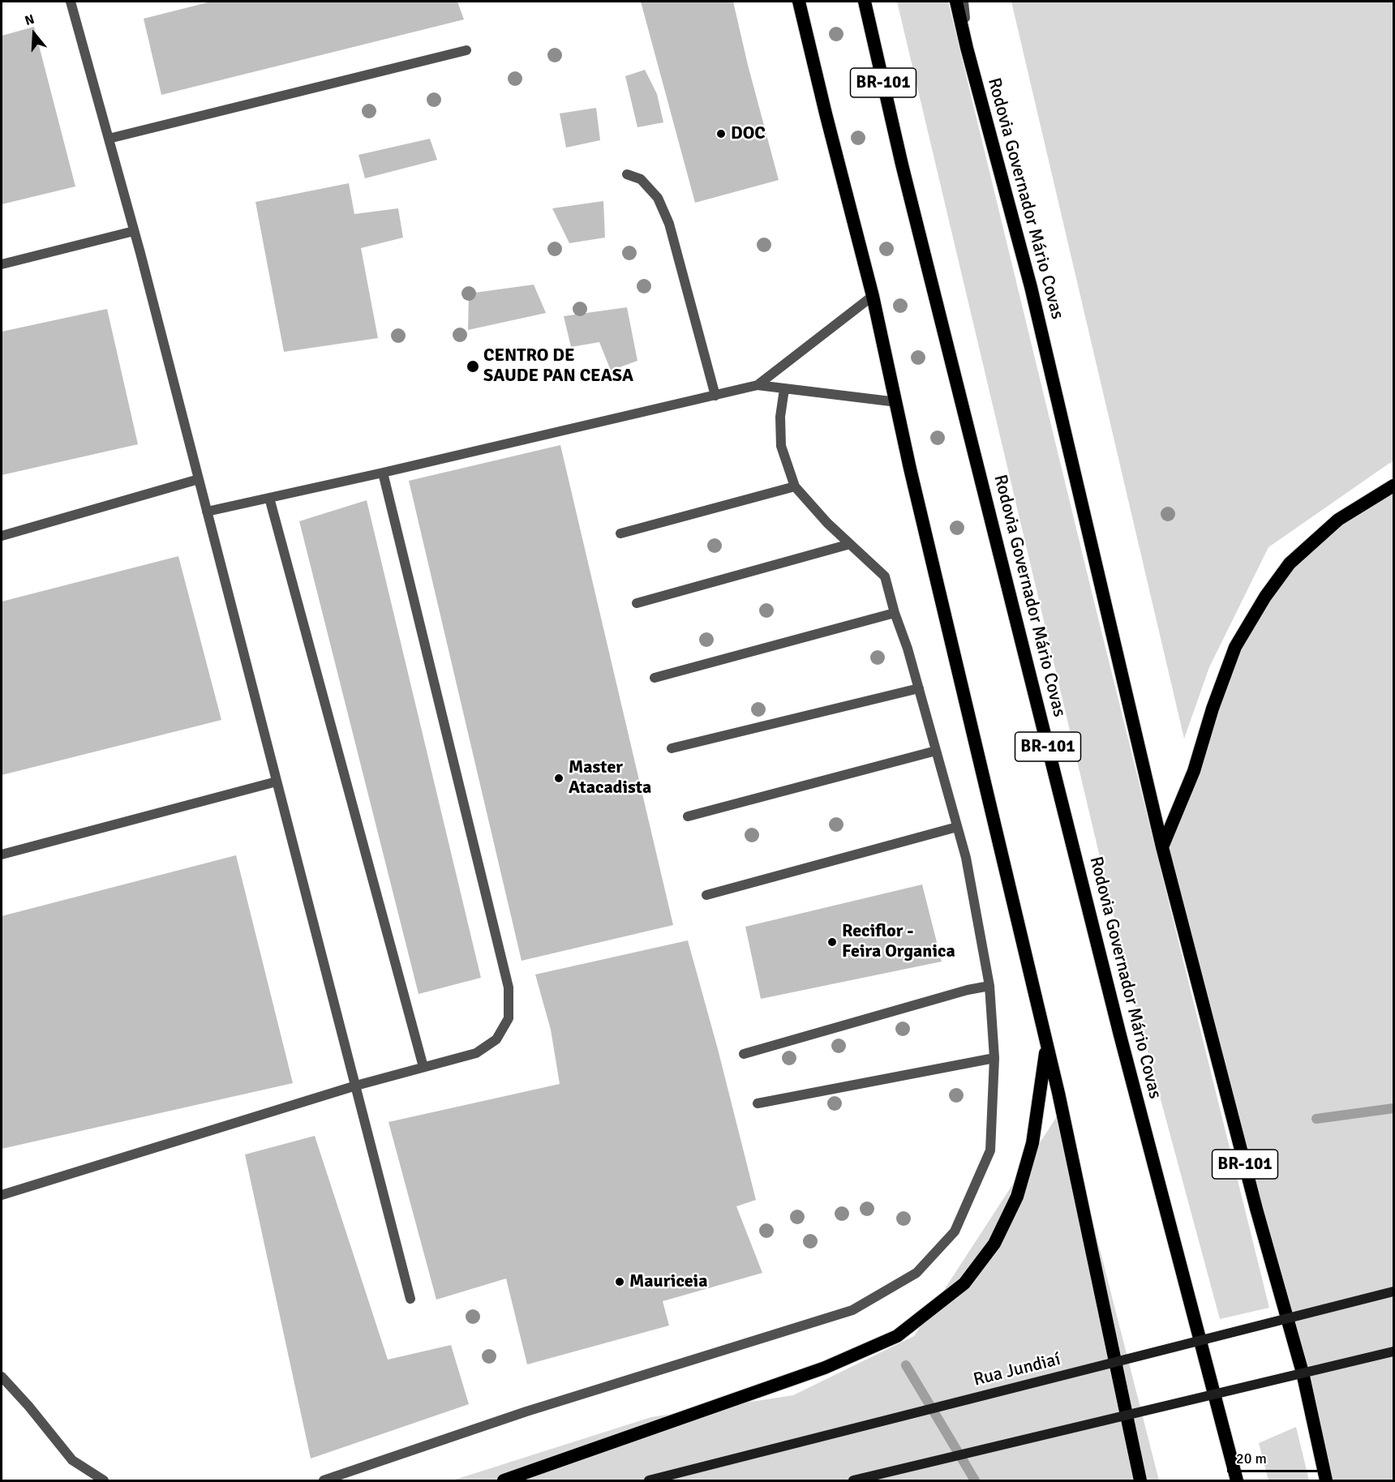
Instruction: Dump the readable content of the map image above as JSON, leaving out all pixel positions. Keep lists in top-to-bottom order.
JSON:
{
  "streets": {
    "highway": ["BR-101", "Rodovia Governador Mário Covas"],
    "main road": ["Rua Jundiaí"]
  },
  "places": [
    "DOC",
    "CENTRO DE SAUDE PAN CEASA",
    "Master Atacadista",
    "Reciflor - Feira Organica",
    "Mauriceia"
  ],
  "scale_bar": "20 m",
  "north": "top"
}
